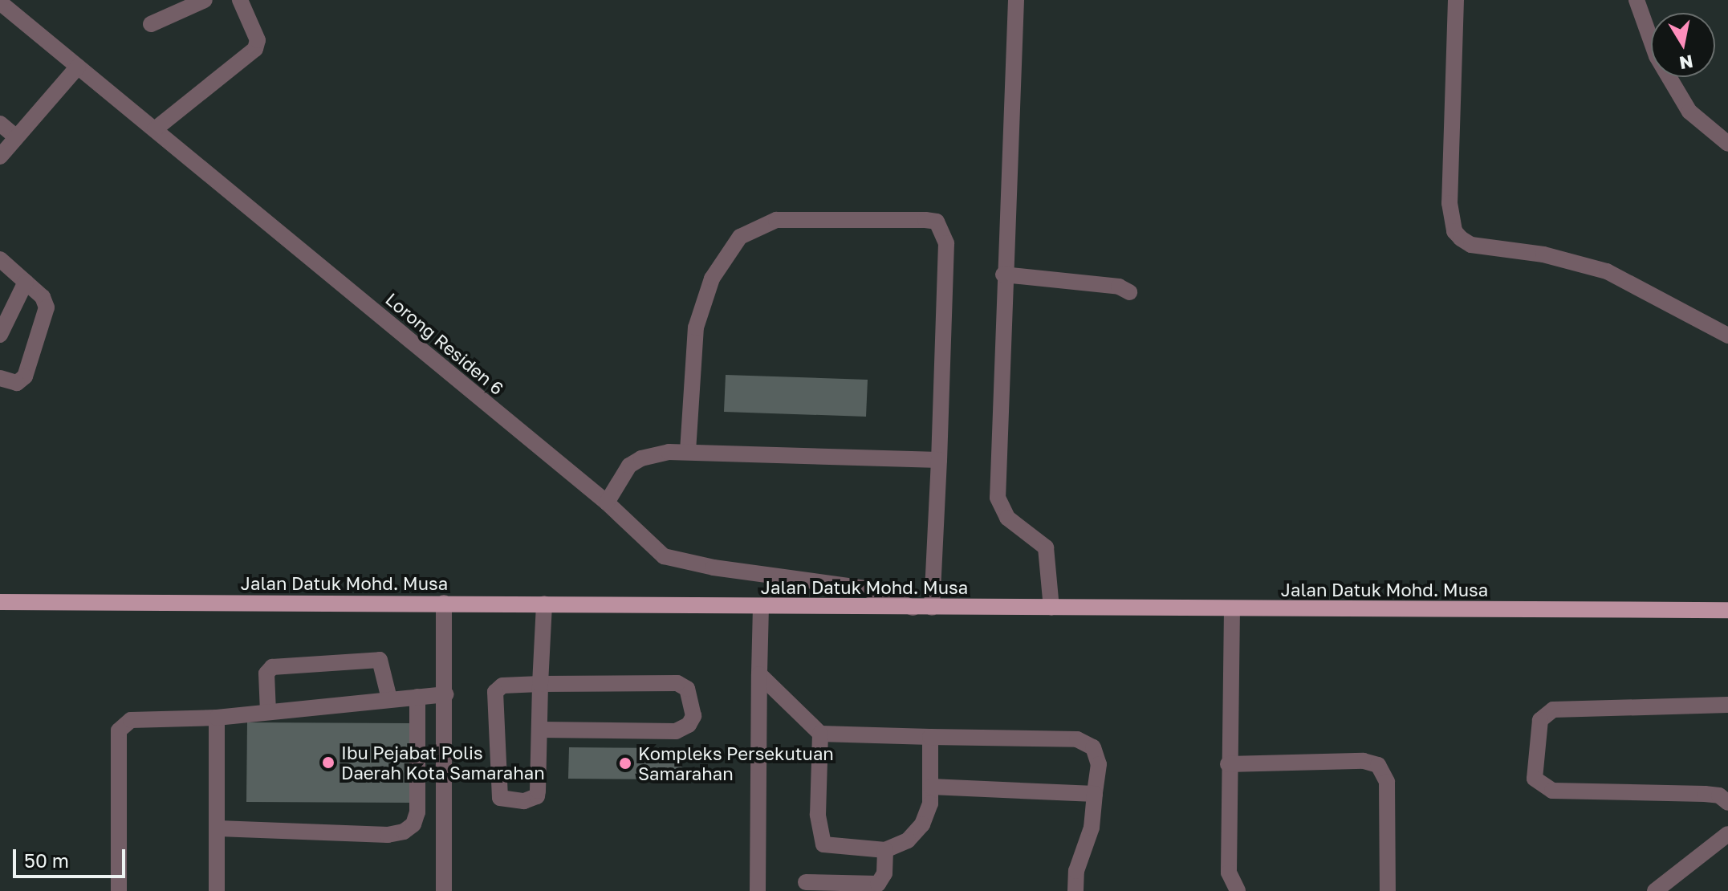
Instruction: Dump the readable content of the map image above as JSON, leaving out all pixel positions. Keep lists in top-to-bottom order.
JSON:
{
  "streets": {
    "main road": ["Jalan Datuk Mohd. Musa"],
    "street": ["Lorong Residen 6"]
  },
  "crossings": [
    ["Lorong Residen 6", "Jalan Datuk Mohd. Musa"]
  ],
  "places": ["Ibu Pejabat Polis Daerah Kota Samarahan", "Kompleks Persekutuan Samarahan"],
  "scale_bar": "50 m",
  "north": "bottom"
}
